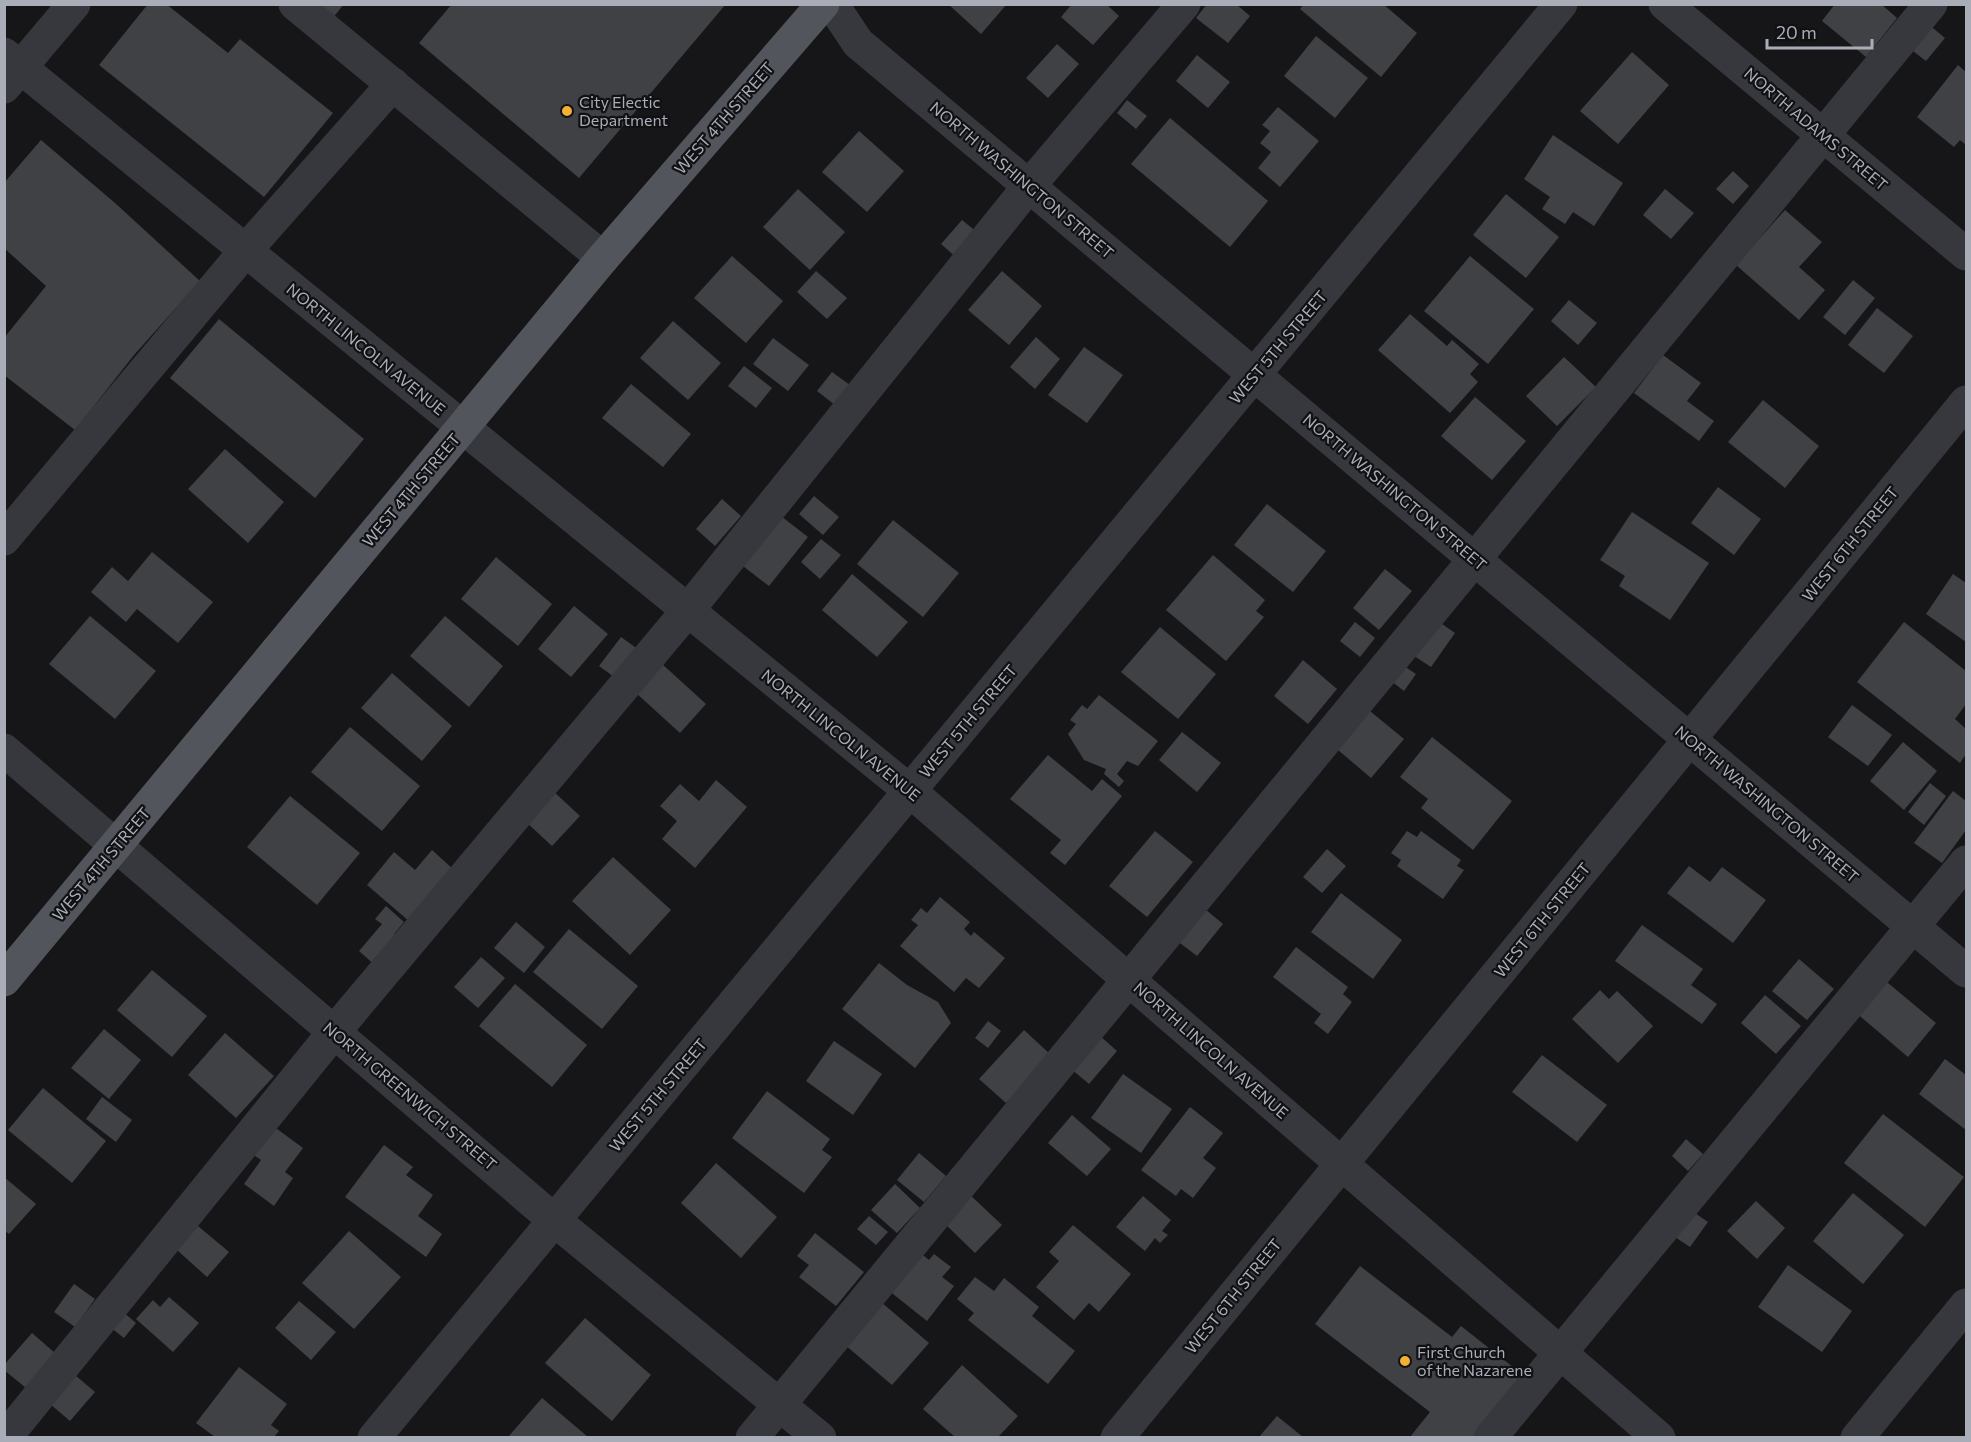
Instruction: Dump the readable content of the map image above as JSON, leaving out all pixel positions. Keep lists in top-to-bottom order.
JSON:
{
  "streets": {
    "main road": ["WEST 4TH STREET"],
    "street": [
      "NORTH ADAMS STREET",
      "NORTH WASHINGTON STREET",
      "WEST 5TH STREET",
      "NORTH LINCOLN AVENUE",
      "WEST 6TH STREET",
      "NORTH GREENWICH STREET"
    ]
  },
  "crossings": [
    ["WEST 4TH STREET", "NORTH LINCOLN AVENUE"],
    ["WEST 4TH STREET", "NORTH GREENWICH STREET"],
    ["NORTH WASHINGTON STREET", "WEST 5TH STREET"],
    ["NORTH WASHINGTON STREET", "WEST 6TH STREET"],
    ["WEST 5TH STREET", "NORTH LINCOLN AVENUE"],
    ["WEST 5TH STREET", "NORTH GREENWICH STREET"],
    ["NORTH LINCOLN AVENUE", "WEST 6TH STREET"]
  ],
  "places": ["City Electic Department", "First Church of the Nazarene"],
  "scale_bar": "20 m"
}
